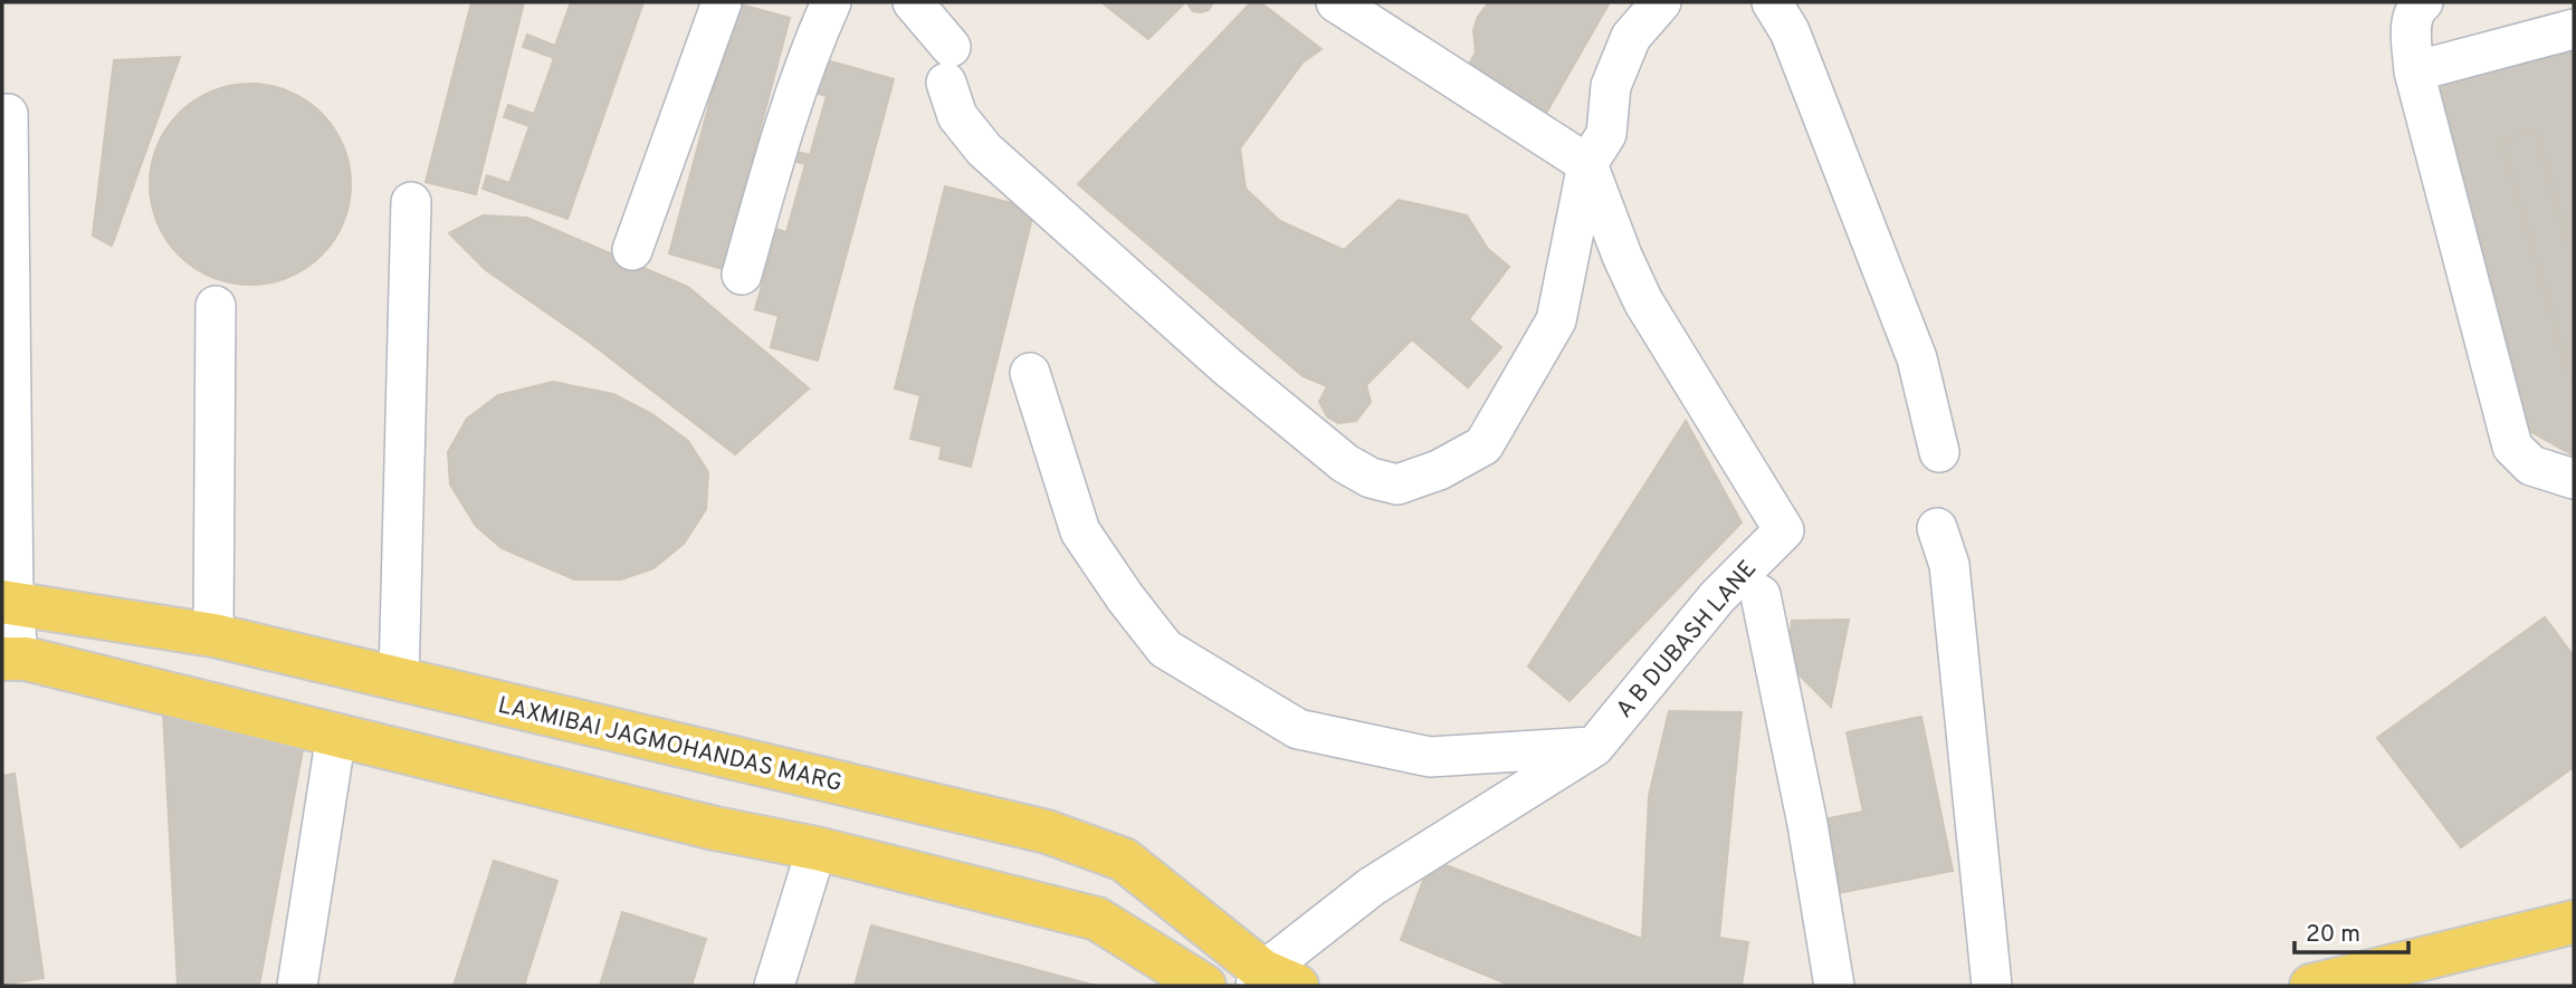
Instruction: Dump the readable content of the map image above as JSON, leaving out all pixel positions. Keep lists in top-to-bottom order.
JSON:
{
  "streets": {
    "main road": ["LAXMIBAI JAGMOHANDAS MARG"],
    "street": ["A B DUBASH LANE"]
  },
  "crossings": [
    ["A B DUBASH LANE", "LAXMIBAI JAGMOHANDAS MARG"]
  ],
  "scale_bar": "20 m"
}
